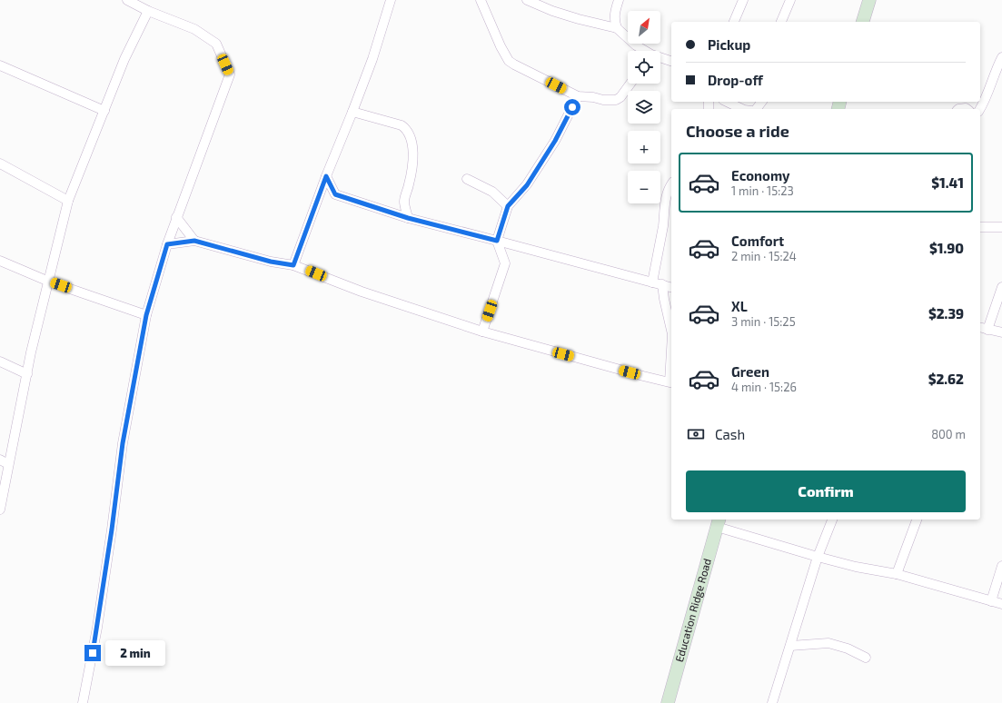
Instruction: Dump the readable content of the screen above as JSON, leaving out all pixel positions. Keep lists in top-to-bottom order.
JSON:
{
  "streets": {
    "main road": ["Education Ridge Road"]
  },
  "north": "top right",
  "page": {
    "map_buttons": ["+", "−"],
    "banner": ["Pickup", "Drop-off"],
    "heading": "Choose a ride",
    "list": [
      {
        "name": "Economy",
        "note": "1 min · 15:23",
        "value": "$1.41"
      },
      {
        "name": "Comfort",
        "note": "2 min · 15:24",
        "value": "$1.90"
      },
      {
        "name": "XL",
        "note": "3 min · 15:25",
        "value": "$2.39"
      },
      {
        "name": "Green",
        "note": "4 min · 15:26",
        "value": "$2.62"
      }
    ],
    "pay": ["Cash", "800 m"],
    "buttons": "Confirm",
    "bubble": "2 min"
  }
}
